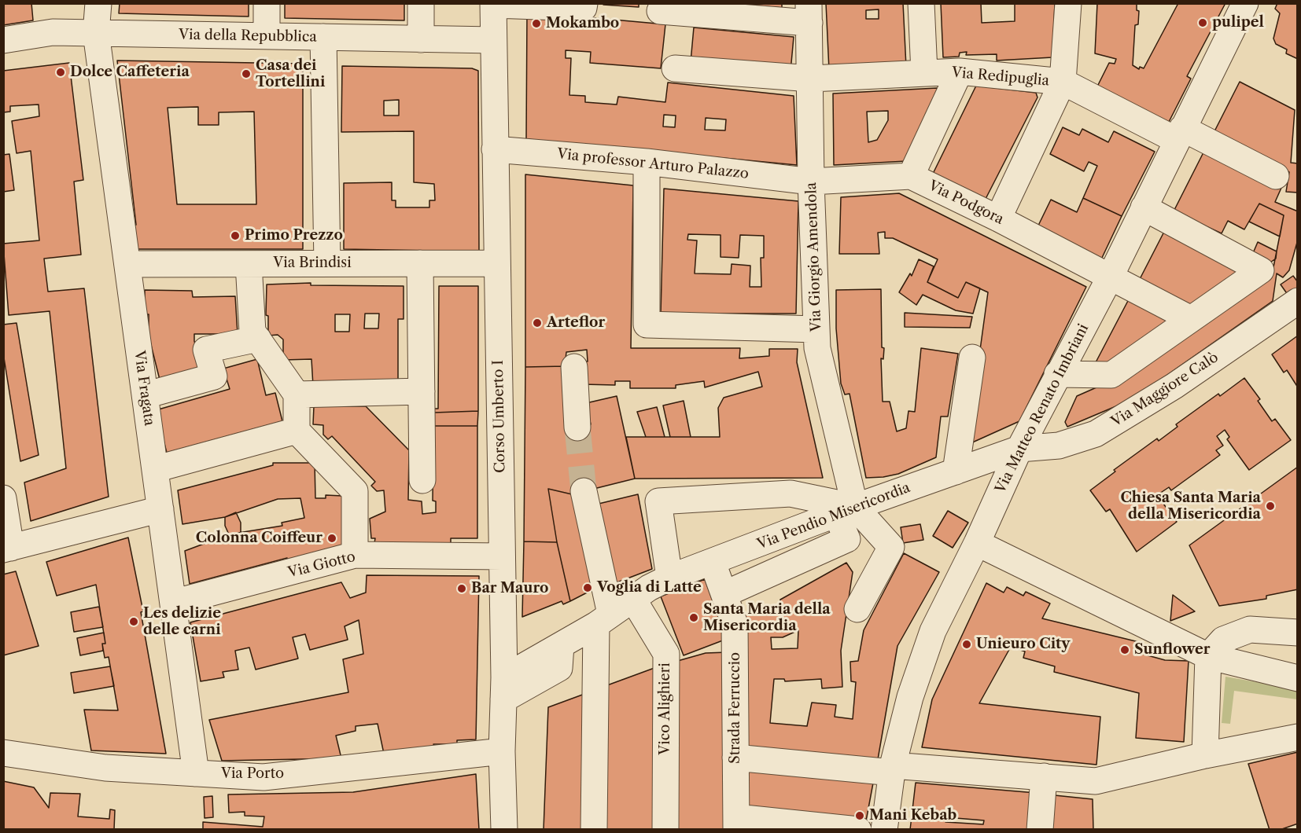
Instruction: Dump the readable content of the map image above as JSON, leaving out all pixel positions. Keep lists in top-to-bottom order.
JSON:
{
  "streets": {
    "street": [
      "Via della Repubblica",
      "Via Redipuglia",
      "Via professor Arturo Palazzo",
      "Via Podgora",
      "Via Giorgio Amendola",
      "Via Brindisi",
      "Via Fragata",
      "Via Maggiore Calò",
      "Via Matteo Renato Imbriani",
      "Corso Umberto I",
      "Via Pendio Misericordia",
      "Via Giotto",
      "Strada Ferruccio",
      "Vico Alighieri",
      "Via Porto"
    ]
  },
  "crossings": [
    ["Via della Repubblica", "Via Fragata"],
    ["Via della Repubblica", "Corso Umberto I"],
    ["Via Redipuglia", "Via Giorgio Amendola"],
    ["Via Redipuglia", "Via Matteo Renato Imbriani"],
    ["Via professor Arturo Palazzo", "Via Podgora"],
    ["Via professor Arturo Palazzo", "Via Giorgio Amendola"],
    ["Via professor Arturo Palazzo", "Corso Umberto I"],
    ["Via Podgora", "Via Giorgio Amendola"],
    ["Via Podgora", "Via Matteo Renato Imbriani"],
    ["Via Giorgio Amendola", "Via Pendio Misericordia"],
    ["Via Giorgio Amendola", "Strada Ferruccio"],
    ["Via Brindisi", "Via Fragata"],
    ["Via Brindisi", "Corso Umberto I"],
    ["Via Fragata", "Via Giotto"],
    ["Via Fragata", "Via Porto"],
    ["Via Maggiore Calò", "Via Matteo Renato Imbriani"],
    ["Via Maggiore Calò", "Via Pendio Misericordia"],
    ["Via Matteo Renato Imbriani", "Via Pendio Misericordia"],
    ["Corso Umberto I", "Via Pendio Misericordia"],
    ["Corso Umberto I", "Via Giotto"],
    ["Corso Umberto I", "Via Porto"],
    ["Via Pendio Misericordia", "Strada Ferruccio"],
    ["Via Pendio Misericordia", "Vico Alighieri"]
  ],
  "places": [
    "pulipel",
    "Mokambo",
    "Dolce Caffeteria",
    "Casa dei Tortellini",
    "Primo Prezzo",
    "Arteflor",
    "Chiesa Santa Maria della Misericordia",
    "Colonna Coiffeur",
    "Voglia di Latte",
    "Bar Mauro",
    "Santa Maria della Misericordia",
    "Les delizie delle carni",
    "Unieuro City",
    "Sunflower",
    "Mani Kebab"
  ]
}
